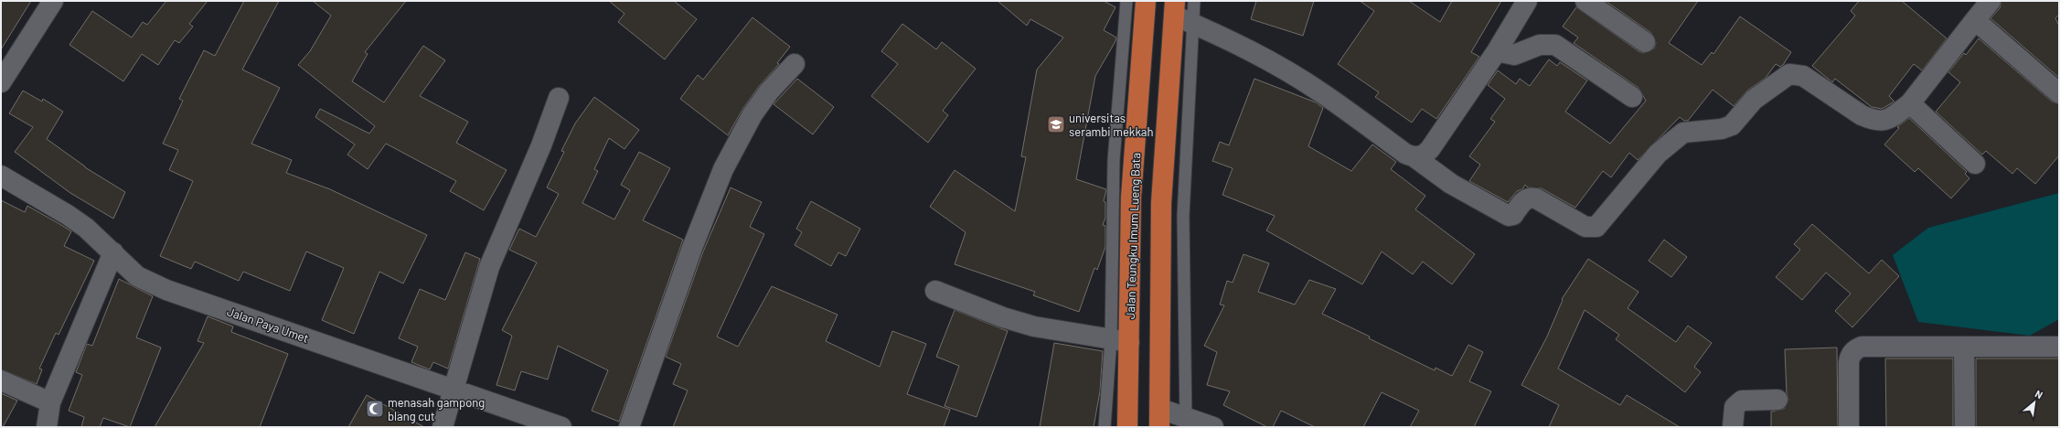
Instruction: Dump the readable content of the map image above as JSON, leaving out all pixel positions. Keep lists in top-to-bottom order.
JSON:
{
  "streets": {
    "highway": ["Jalan Teungku Imum Lueng Bata"],
    "street": ["Jalan Paya Umet"]
  },
  "places": {
    "school or university": ["universitas serambi mekkah"],
    "mosque": ["menasah gampong blang cut"]
  },
  "north": "top right"
}
